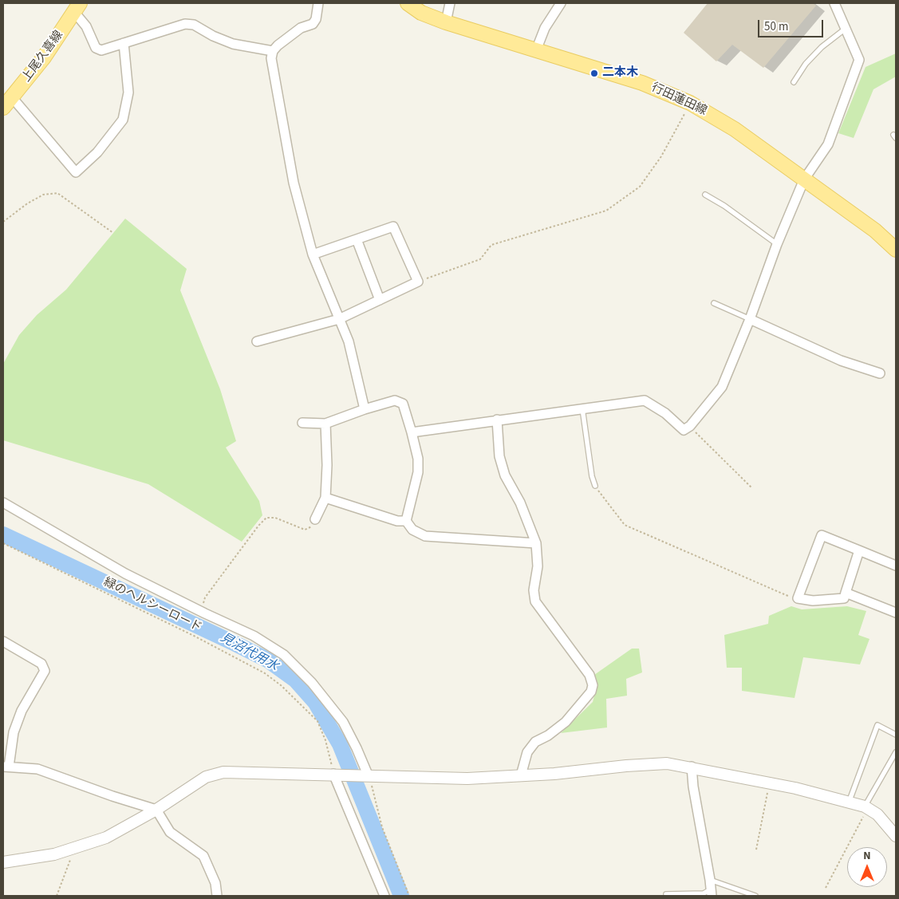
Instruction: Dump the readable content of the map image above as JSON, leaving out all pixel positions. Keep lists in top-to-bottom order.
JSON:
{
  "streets": {
    "main road": ["上尾久喜線", "行田蓮田線"],
    "path": ["緑のヘルシーロード"]
  },
  "water": ["見沼代用水"],
  "places": ["二本木"],
  "scale_bar": "50 m",
  "north": "top"
}
